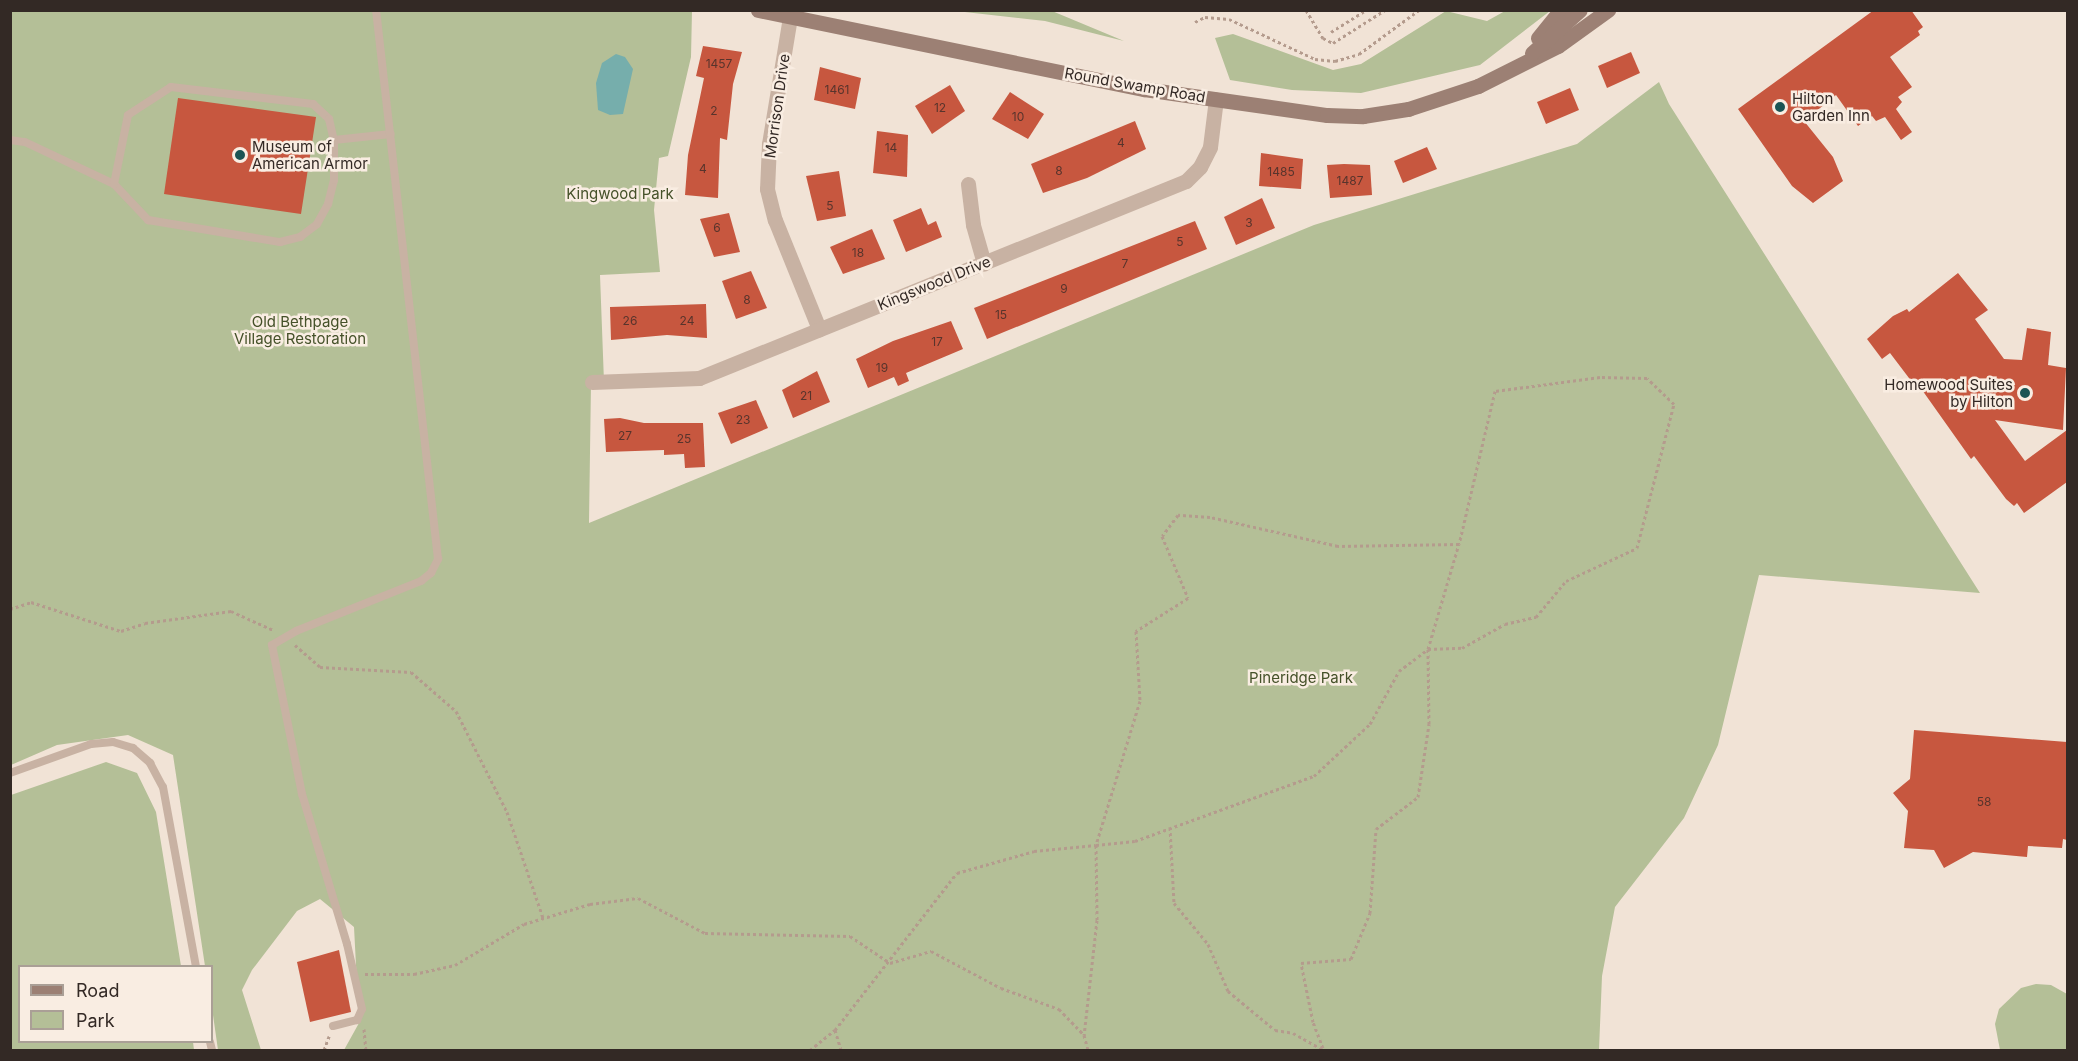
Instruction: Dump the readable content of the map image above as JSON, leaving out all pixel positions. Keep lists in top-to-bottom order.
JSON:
{
  "streets": {
    "main road": ["Round Swamp Road"],
    "street": ["Morrison Drive", "Kingswood Drive"]
  },
  "crossings": [
    ["Round Swamp Road", "Morrison Drive"],
    ["Round Swamp Road", "Kingswood Drive"],
    ["Morrison Drive", "Kingswood Drive"]
  ],
  "parks": ["Kingwood Park", "Old Bethpage Village Restoration", "Pineridge Park"],
  "places": ["Hilton Garden Inn", "Museum of American Armor", "Homewood Suites by Hilton"],
  "house_numbers": [
    "1457",
    "1461",
    "12",
    "2",
    "10",
    "4",
    "14",
    "4",
    "8",
    "1485",
    "1487",
    "5",
    "3",
    "6",
    "5",
    "18",
    "7",
    "9",
    "8",
    "15",
    "26",
    "24",
    "17",
    "19",
    "21",
    "23",
    "27",
    "25",
    "58"
  ],
  "legend": ["Road", "Park"]
}
